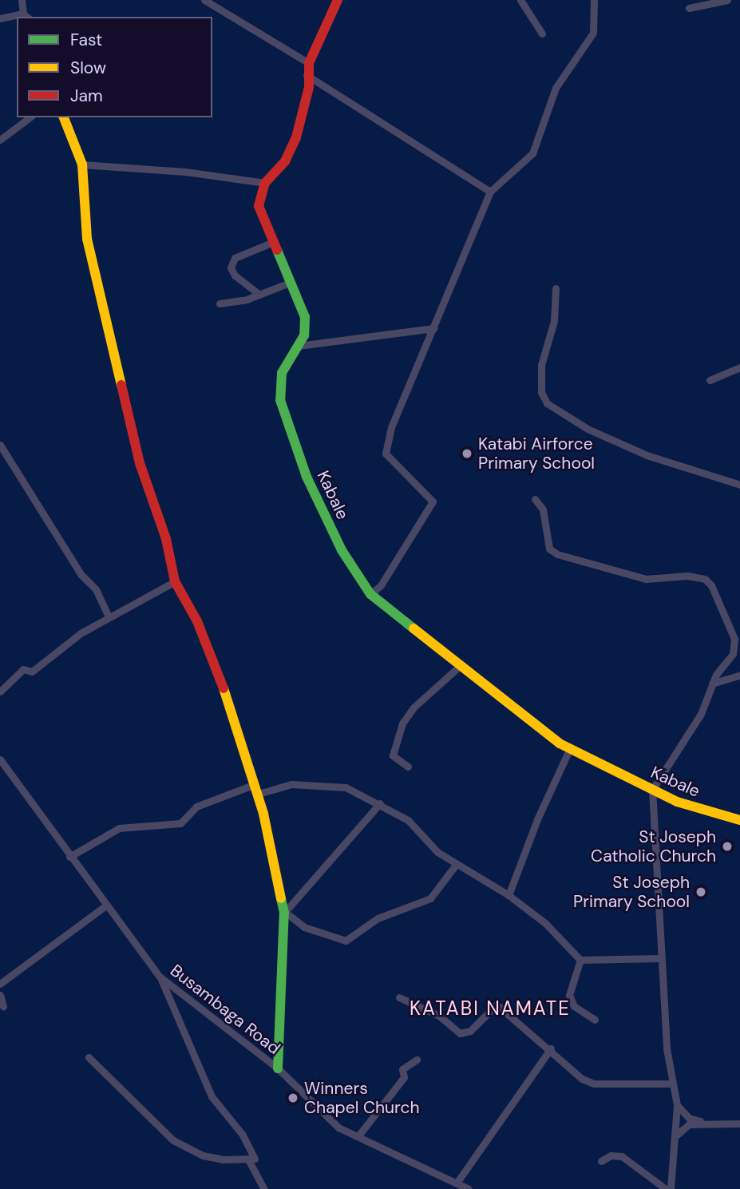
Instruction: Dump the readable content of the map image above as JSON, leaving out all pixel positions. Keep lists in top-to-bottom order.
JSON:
{
  "streets": {
    "street": ["Kabale", "Busambaga Road"]
  },
  "districts": ["KATABI NAMATE"],
  "places": [
    "Katabi Airforce Primary School",
    "St Joseph Catholic Church",
    "St Joseph Primary School",
    "Winners Chapel Church"
  ],
  "legend": ["Fast", "Slow", "Jam"]
}
